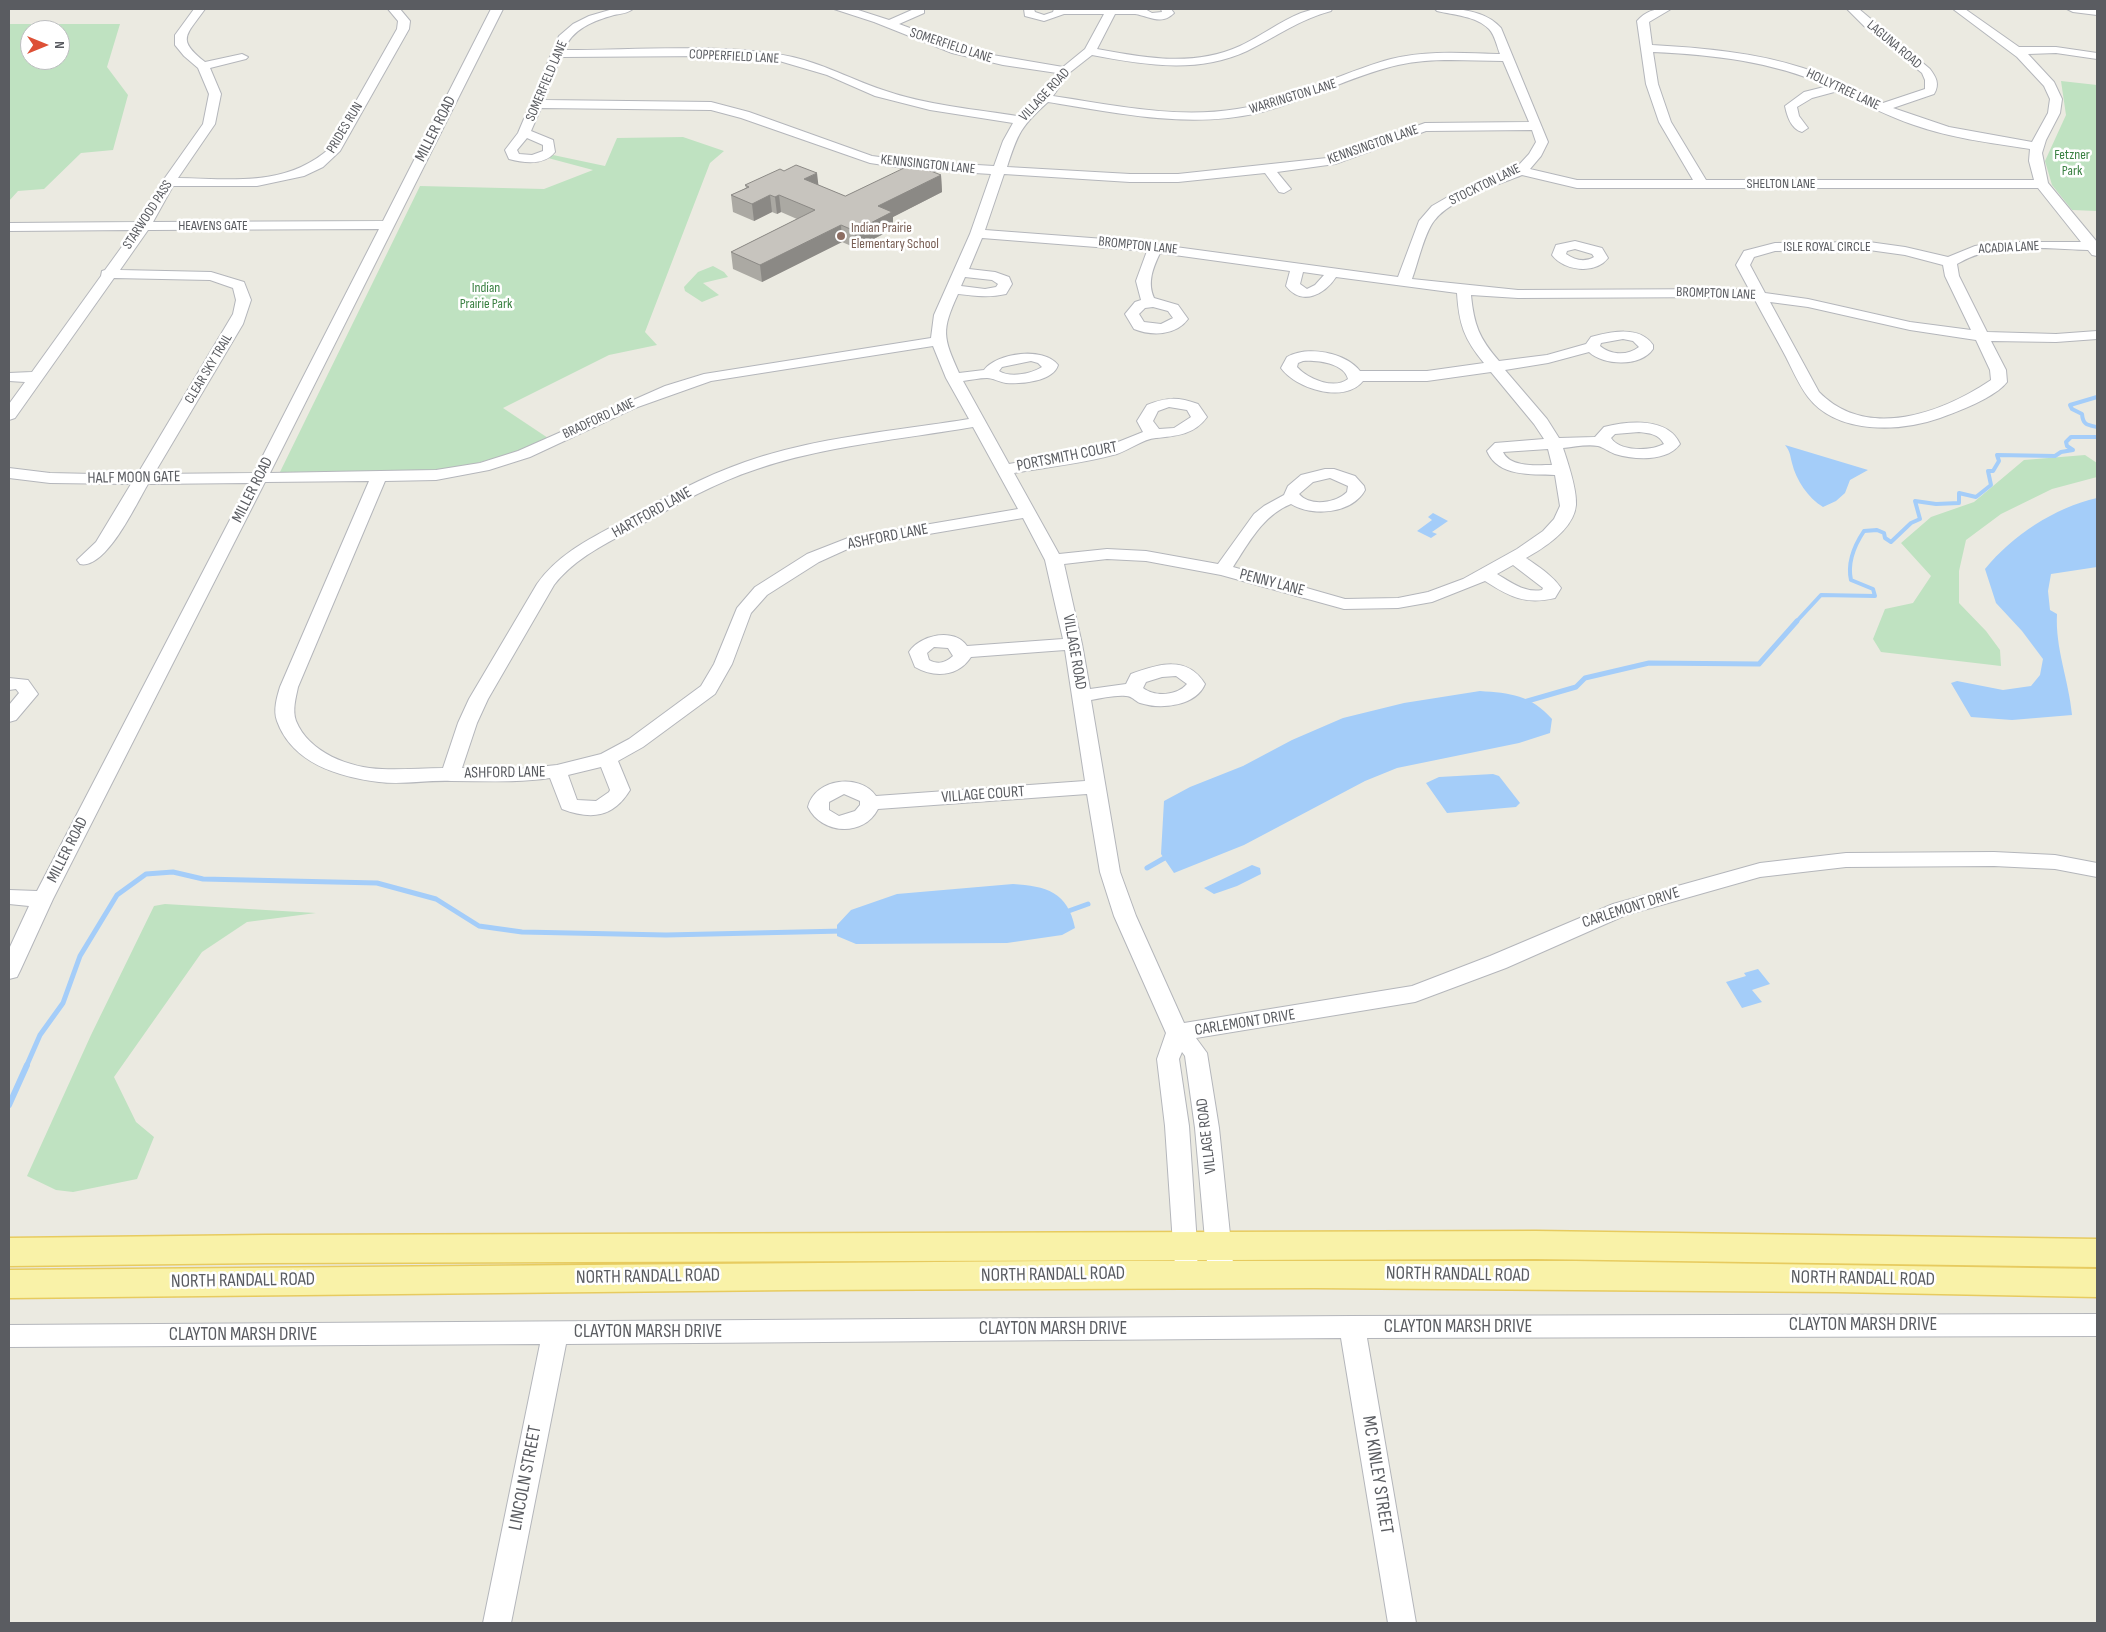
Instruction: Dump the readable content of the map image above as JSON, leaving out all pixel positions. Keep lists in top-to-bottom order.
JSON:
{
  "streets": {
    "main road": ["NORTH RANDALL ROAD"],
    "street": [
      "LAGUNA ROAD",
      "SOMERFIELD LANE",
      "COPPERFIELD LANE",
      "HOLLYTREE LANE",
      "VILLAGE ROAD",
      "WARRINGTON LANE",
      "PRIDES RUN",
      "MILLER ROAD",
      "KENNSINGTON LANE",
      "SHELTON LANE",
      "STOCKTON LANE",
      "STARWOOD PASS",
      "HEAVENS GATE",
      "BROMPTON LANE",
      "ISLE ROYAL CIRCLE",
      "ACADIA LANE",
      "CLEAR SKY TRAIL",
      "BRADFORD LANE",
      "PORTSMITH COURT",
      "HALF MOON GATE",
      "HARTFORD LANE",
      "ASHFORD LANE",
      "PENNY LANE",
      "VILLAGE COURT",
      "CARLEMONT DRIVE",
      "CLAYTON MARSH DRIVE",
      "MC KINLEY STREET",
      "LINCOLN STREET"
    ]
  },
  "crossings": [
    ["LAGUNA ROAD", "HOLLYTREE LANE"],
    ["SOMERFIELD LANE", "COPPERFIELD LANE"],
    ["SOMERFIELD LANE", "VILLAGE ROAD"],
    ["SOMERFIELD LANE", "KENNSINGTON LANE"],
    ["COPPERFIELD LANE", "VILLAGE ROAD"],
    ["VILLAGE ROAD", "WARRINGTON LANE"],
    ["VILLAGE ROAD", "KENNSINGTON LANE"],
    ["VILLAGE ROAD", "BROMPTON LANE"],
    ["VILLAGE ROAD", "BRADFORD LANE"],
    ["VILLAGE ROAD", "PORTSMITH COURT"],
    ["VILLAGE ROAD", "HARTFORD LANE"],
    ["VILLAGE ROAD", "ASHFORD LANE"],
    ["VILLAGE ROAD", "PENNY LANE"],
    ["VILLAGE ROAD", "VILLAGE COURT"],
    ["VILLAGE ROAD", "CARLEMONT DRIVE"],
    ["VILLAGE ROAD", "NORTH RANDALL ROAD"],
    ["WARRINGTON LANE", "STOCKTON LANE"],
    ["PRIDES RUN", "STARWOOD PASS"],
    ["MILLER ROAD", "HEAVENS GATE"],
    ["MILLER ROAD", "BRADFORD LANE"],
    ["MILLER ROAD", "HALF MOON GATE"],
    ["KENNSINGTON LANE", "STOCKTON LANE"],
    ["SHELTON LANE", "STOCKTON LANE"],
    ["STOCKTON LANE", "BROMPTON LANE"],
    ["STARWOOD PASS", "HEAVENS GATE"],
    ["STARWOOD PASS", "CLEAR SKY TRAIL"],
    ["BROMPTON LANE", "ISLE ROYAL CIRCLE"],
    ["BROMPTON LANE", "PENNY LANE"],
    ["ISLE ROYAL CIRCLE", "ACADIA LANE"],
    ["CLEAR SKY TRAIL", "HALF MOON GATE"],
    ["BRADFORD LANE", "HALF MOON GATE"],
    ["BRADFORD LANE", "ASHFORD LANE"],
    ["HARTFORD LANE", "ASHFORD LANE"],
    ["CLAYTON MARSH DRIVE", "MC KINLEY STREET"],
    ["CLAYTON MARSH DRIVE", "LINCOLN STREET"]
  ],
  "parks": ["Fetzner Park", "Indian Prairie Park"],
  "places": ["Indian Prairie Elementary School"],
  "north": "right"
}
